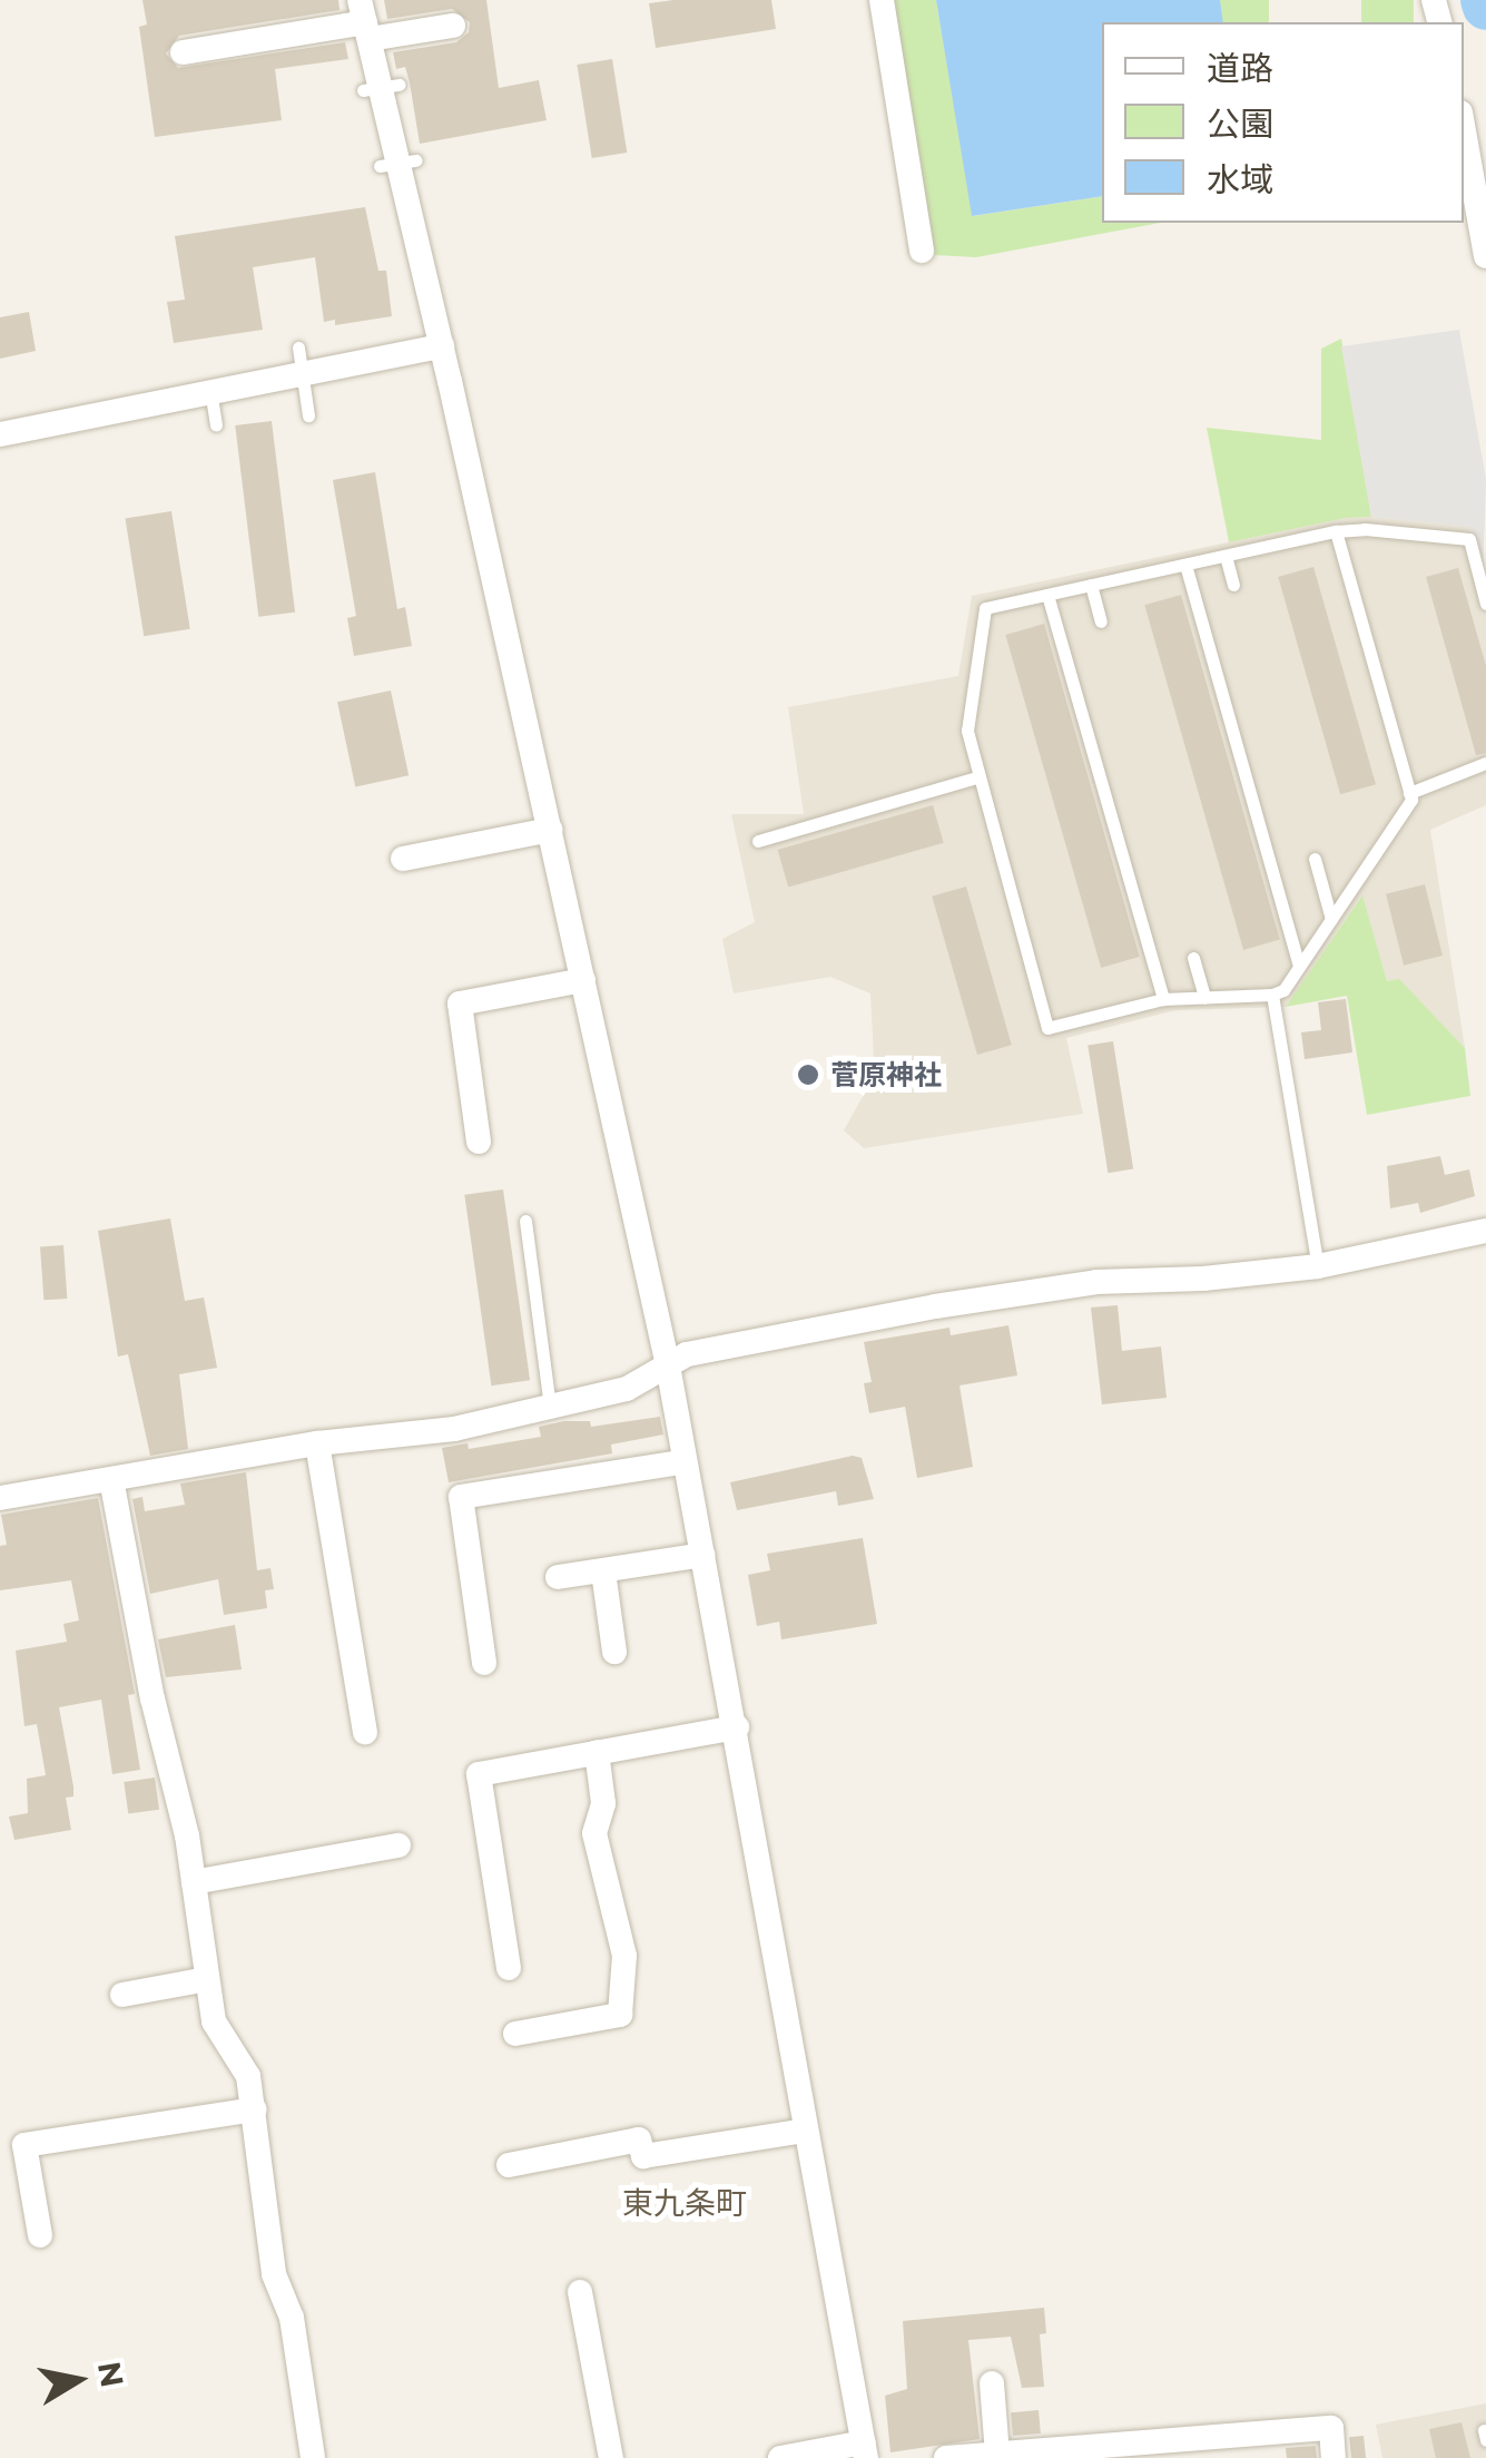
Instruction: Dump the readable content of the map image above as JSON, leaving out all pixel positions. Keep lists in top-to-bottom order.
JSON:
{
  "districts": ["東九条町"],
  "places": ["菅原神社"],
  "legend": ["道路", "公園", "水域"],
  "north": "right"
}
